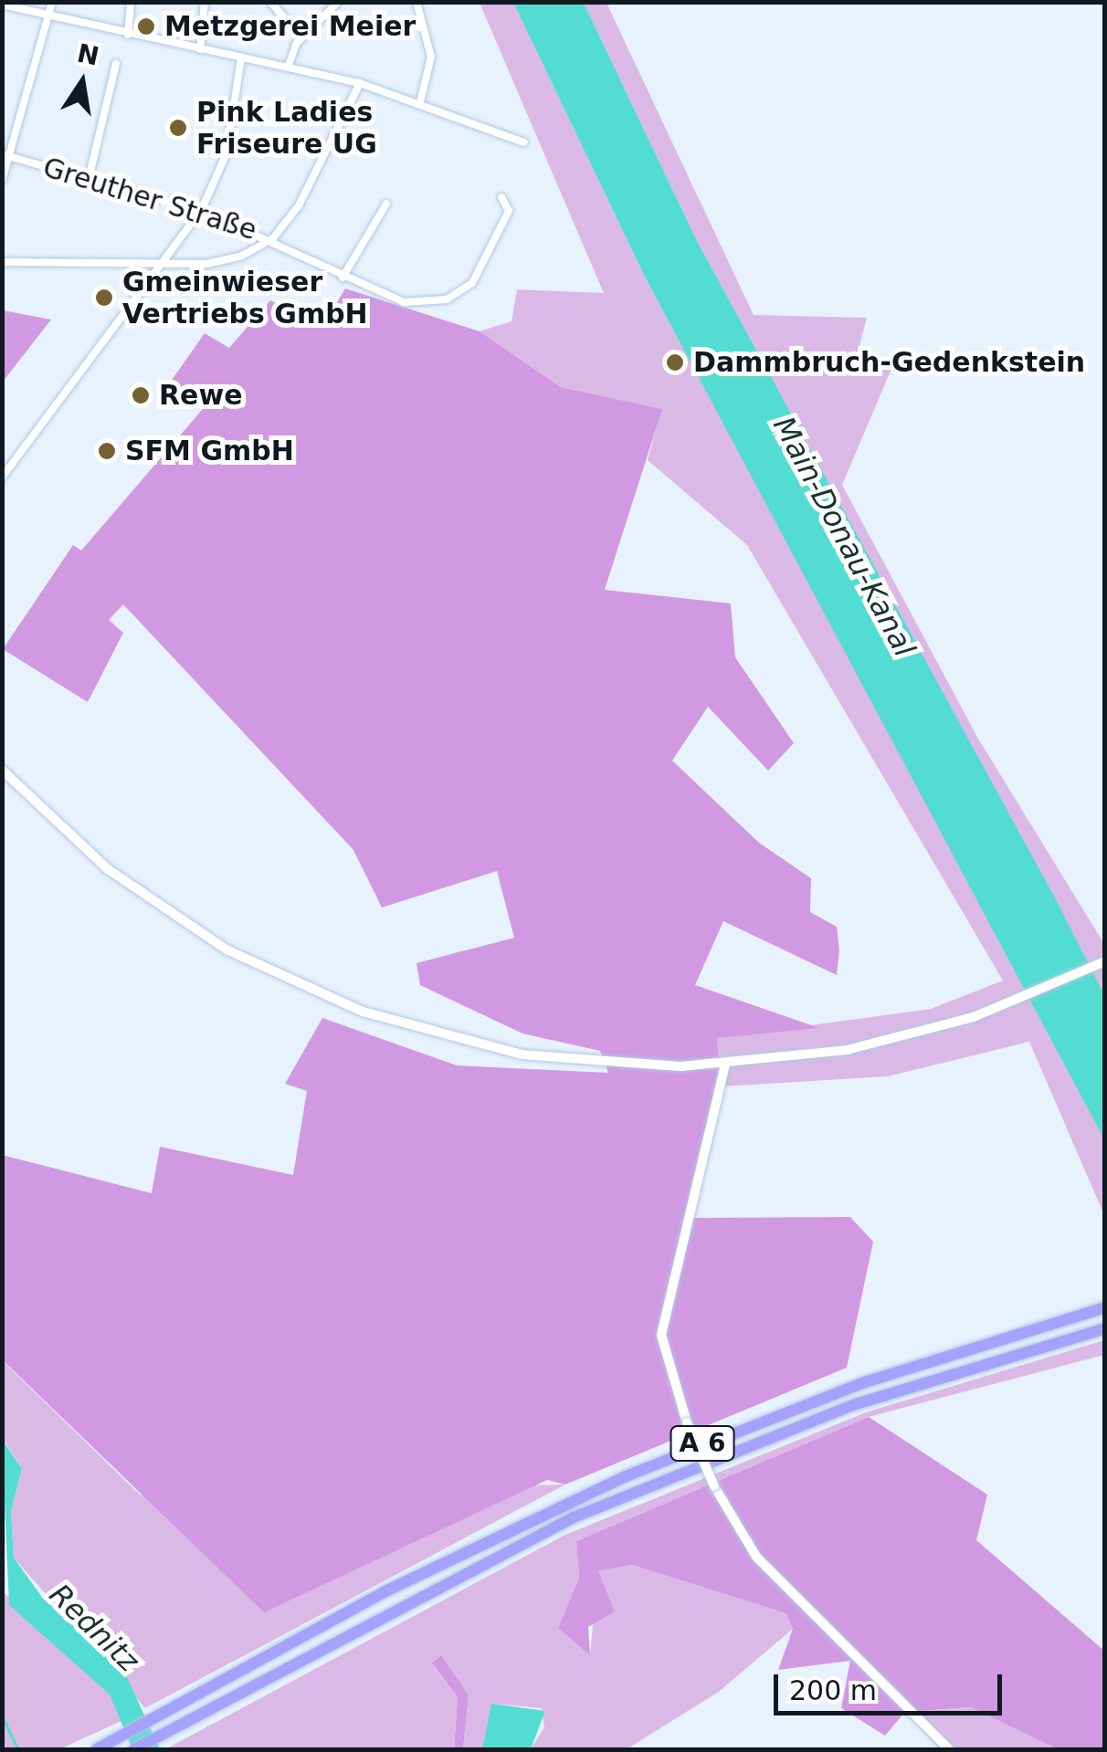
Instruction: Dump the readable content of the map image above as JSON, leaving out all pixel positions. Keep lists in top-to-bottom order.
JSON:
{
  "streets": {
    "highway": ["A 6"],
    "street": ["Greuther Straße"]
  },
  "water": ["Main-Donau-Kanal", "Rednitz"],
  "places": [
    "Metzgerei Meier",
    "Pink Ladies Friseure UG",
    "Gmeinwieser Vertriebs GmbH",
    "Dammbruch-Gedenkstein",
    "Rewe",
    "SFM GmbH"
  ],
  "scale_bar": "200 m",
  "north": "top"
}
